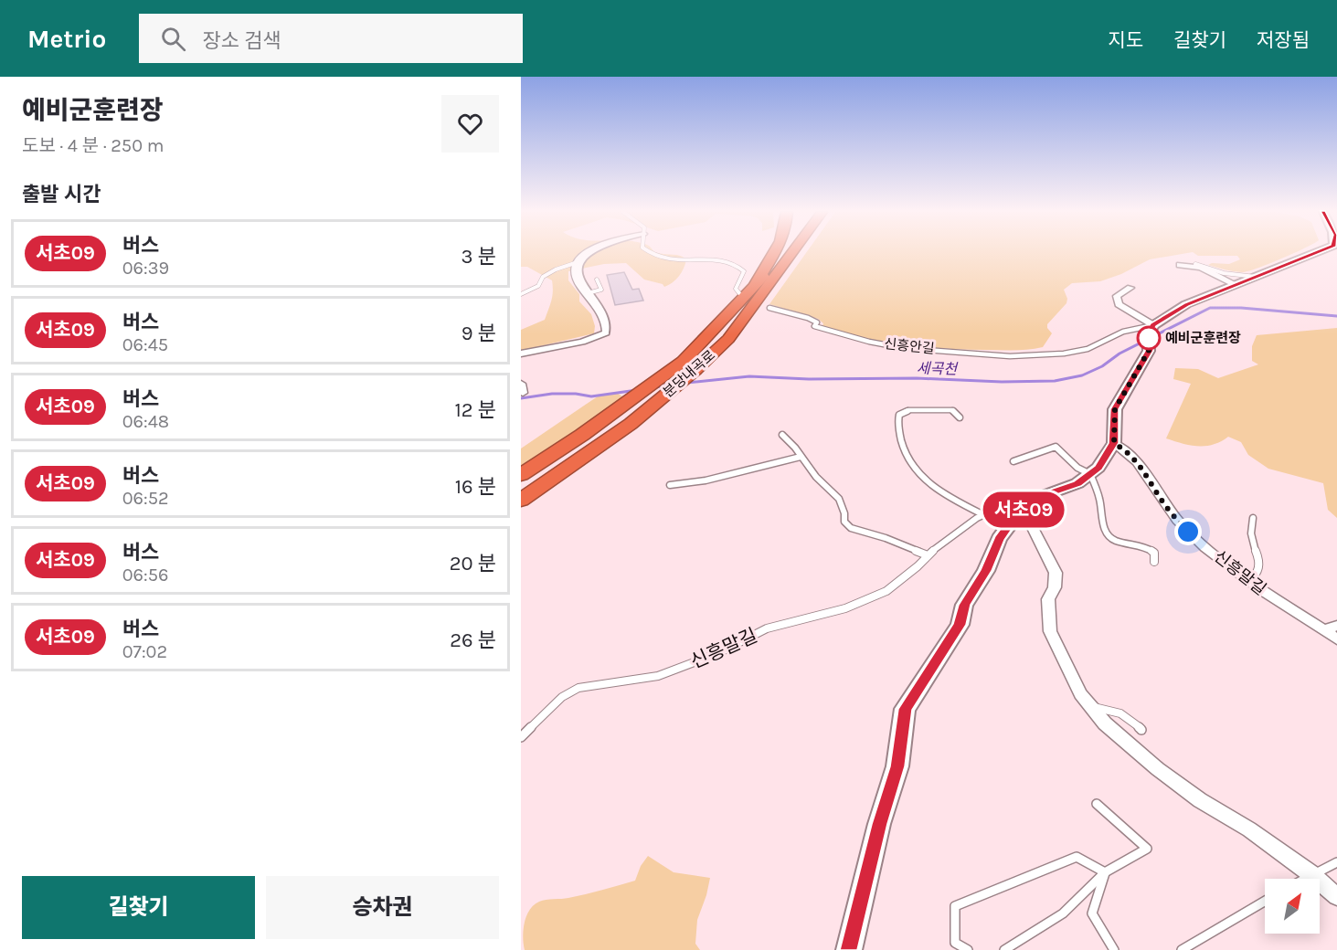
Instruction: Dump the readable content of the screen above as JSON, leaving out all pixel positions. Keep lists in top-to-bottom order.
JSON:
{
  "streets": {
    "highway": ["분당내곡로"],
    "street": ["신흥말길"],
    "lane": ["신흥안길"]
  },
  "water": ["세곡천"],
  "places": ["예비군훈련장"],
  "lines": ["bus line 서초09"],
  "north": "top right",
  "page": {
    "header": "Metrio",
    "search": "장소 검색",
    "nav": ["지도", "길찾기", "저장됨"],
    "heading": [
      ["예비군훈련장", "도보 · 4 분 · 250 m"],
      "출발 시간"
    ],
    "on_map": "서초09",
    "list": [
      {
        "mark": "서초09",
        "name": "버스",
        "note": "06:39",
        "value": "3 분"
      },
      {
        "mark": "서초09",
        "name": "버스",
        "note": "06:45",
        "value": "9 분"
      },
      {
        "mark": "서초09",
        "name": "버스",
        "note": "06:48",
        "value": "12 분"
      },
      {
        "mark": "서초09",
        "name": "버스",
        "note": "06:52",
        "value": "16 분"
      },
      {
        "mark": "서초09",
        "name": "버스",
        "note": "06:56",
        "value": "20 분"
      },
      {
        "mark": "서초09",
        "name": "버스",
        "note": "07:02",
        "value": "26 분"
      }
    ],
    "buttons": ["길찾기", "승차권"]
  }
}
